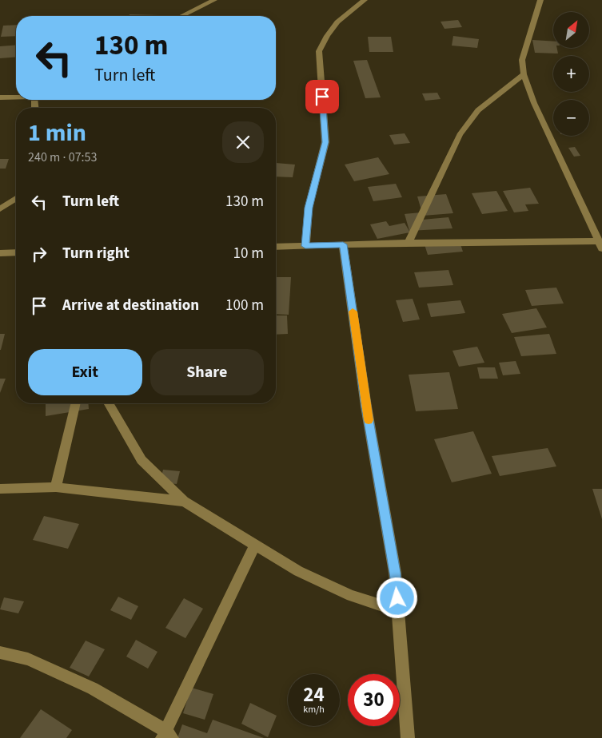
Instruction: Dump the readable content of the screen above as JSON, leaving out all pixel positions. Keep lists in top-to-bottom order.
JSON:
{
  "north": "top right",
  "page": {
    "map_buttons": ["+", "−"],
    "turn": ["130 m", "Turn left"],
    "heading": ["1 min", "240 m · 07:53"],
    "list": [
      {
        "name": "Turn left",
        "value": "130 m"
      },
      {
        "name": "Turn right",
        "value": "10 m"
      },
      {
        "name": "Arrive at destination",
        "value": "100 m"
      }
    ],
    "buttons": ["Exit", "Share"],
    "speed": "24 km/h",
    "limit": "30"
  }
}
